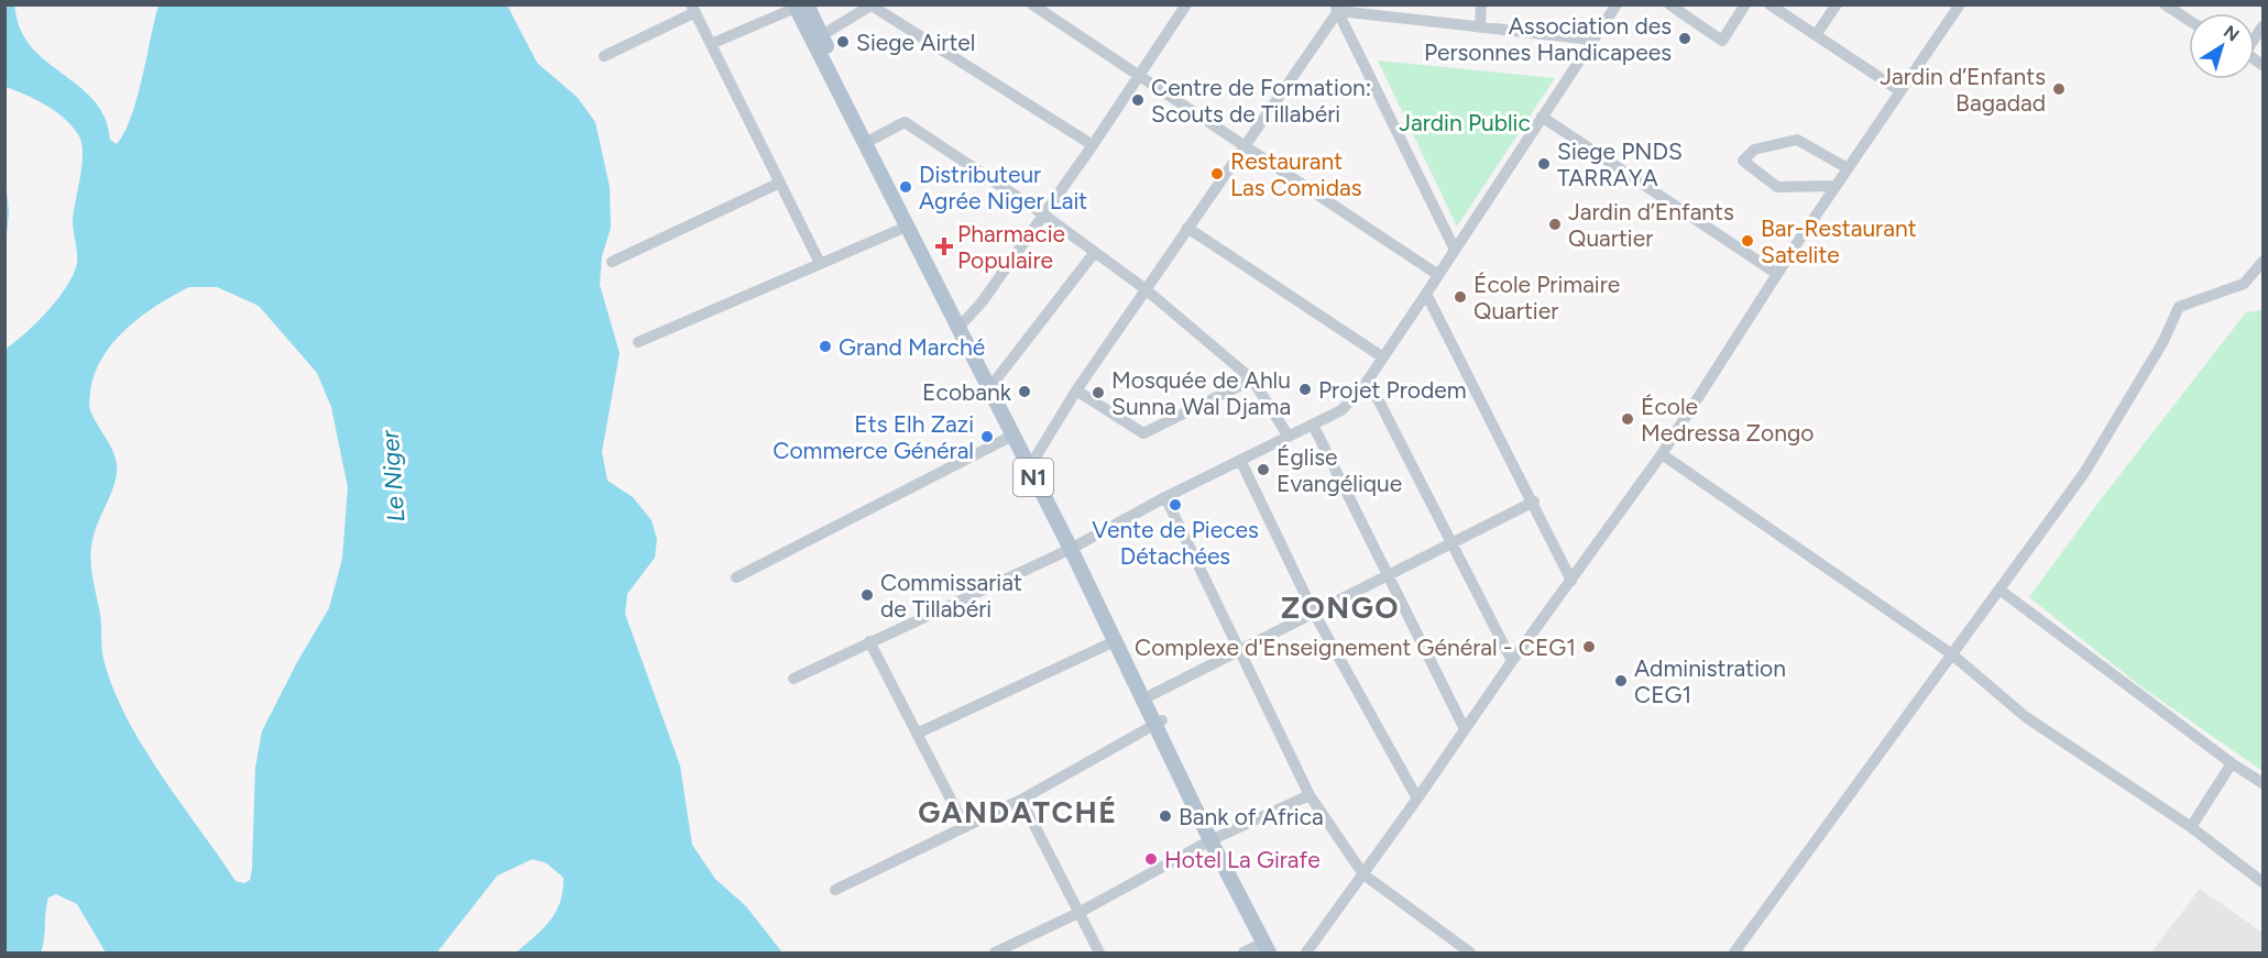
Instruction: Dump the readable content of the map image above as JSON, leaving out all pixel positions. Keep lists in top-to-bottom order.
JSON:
{
  "streets": {
    "main road": ["N1"]
  },
  "districts": ["ZONGO", "GANDATCHÉ"],
  "water": ["Le Niger"],
  "parks": ["Jardin Public"],
  "places": {
    "other": [
      "Association des Personnes Handicapees",
      "Siege Airtel",
      "Jardin d’Enfants Bagadad",
      "Centre de Formation: Scouts de Tillabéri",
      "Siege PNDS TARRAYA",
      "Restaurant Las Comidas",
      "Distributeur Agrée Niger Lait",
      "Jardin d’Enfants Quartier",
      "Bar-Restaurant Satelite",
      "École Primaire Quartier",
      "Grand Marché",
      "Projet Prodem",
      "Ecobank",
      "Mosquée de Ahlu Sunna Wal Djama",
      "École Medressa Zongo",
      "Ets Elh Zazi Commerce Général",
      "Église Evangélique",
      "Vente de Pieces Détachées",
      "Commissariat de Tillabéri",
      "Complexe d'Enseignement Général - CEG1",
      "Administration CEG1",
      "Bank of Africa",
      "Hotel La Girafe"
    ],
    "health": ["Pharmacie Populaire"]
  },
  "north": "top right"
}
